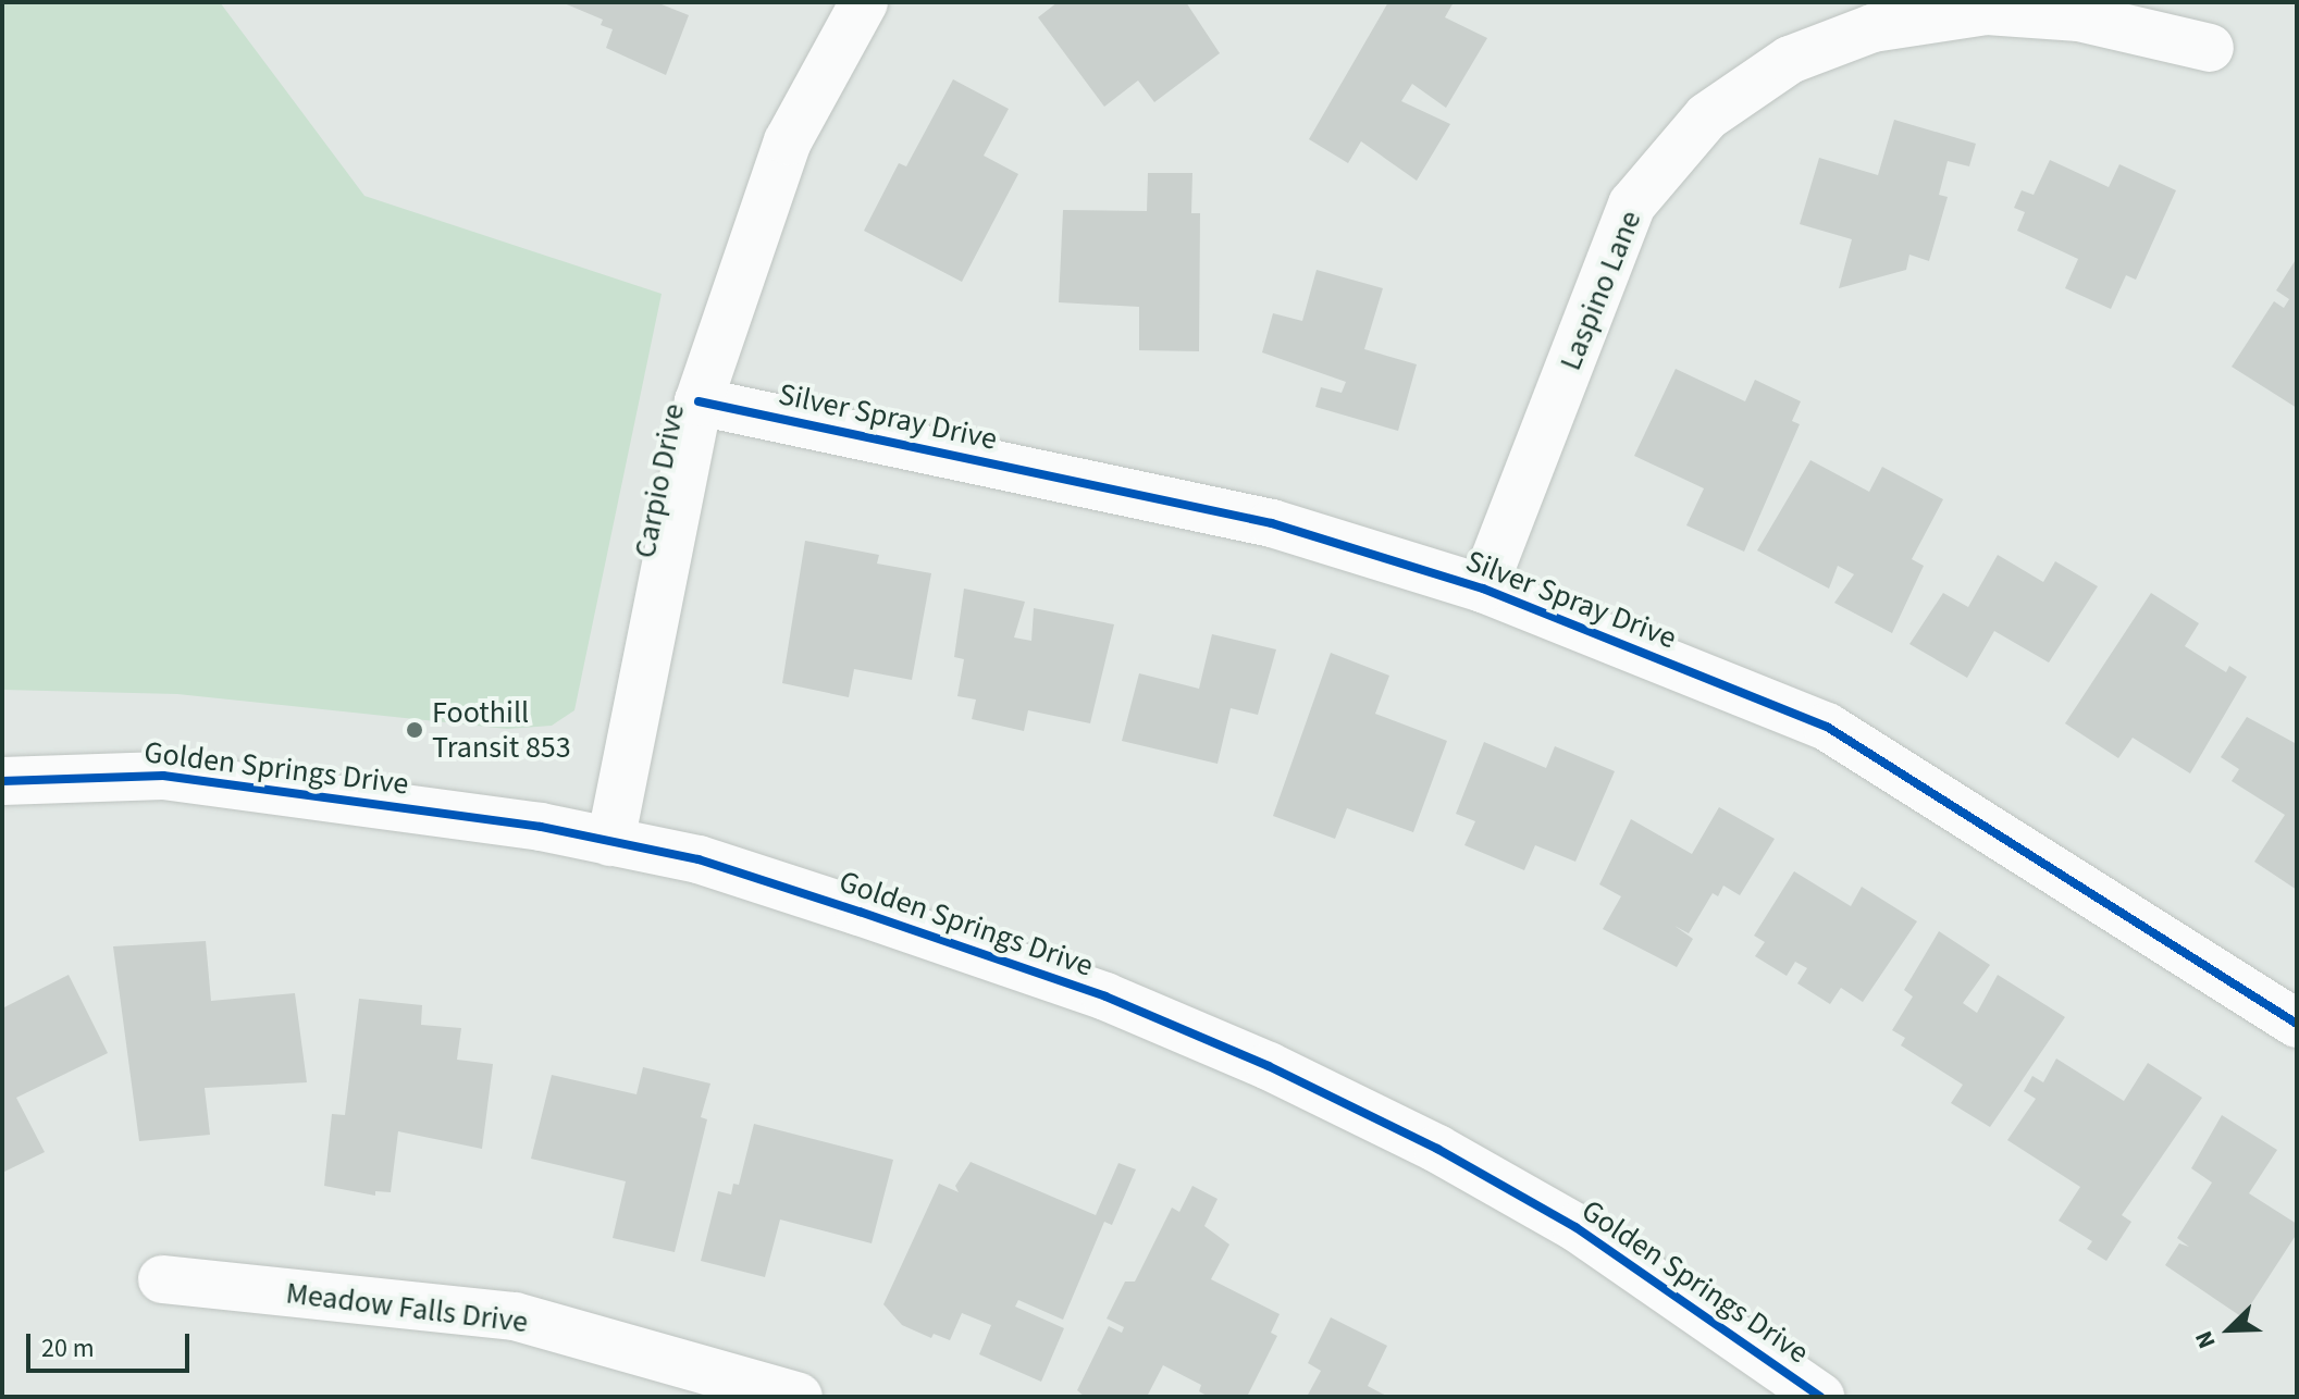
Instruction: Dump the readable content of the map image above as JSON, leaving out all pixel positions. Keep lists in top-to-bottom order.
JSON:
{
  "streets": {
    "street": [
      "Laspino Lane",
      "Silver Spray Drive",
      "Carpio Drive",
      "Golden Springs Drive",
      "Meadow Falls Drive"
    ]
  },
  "crossings": [
    ["Laspino Lane", "Silver Spray Drive"],
    ["Silver Spray Drive", "Carpio Drive"],
    ["Carpio Drive", "Golden Springs Drive"]
  ],
  "places": ["Foothill Transit 853"],
  "scale_bar": "20 m",
  "north": "bottom left"
}
